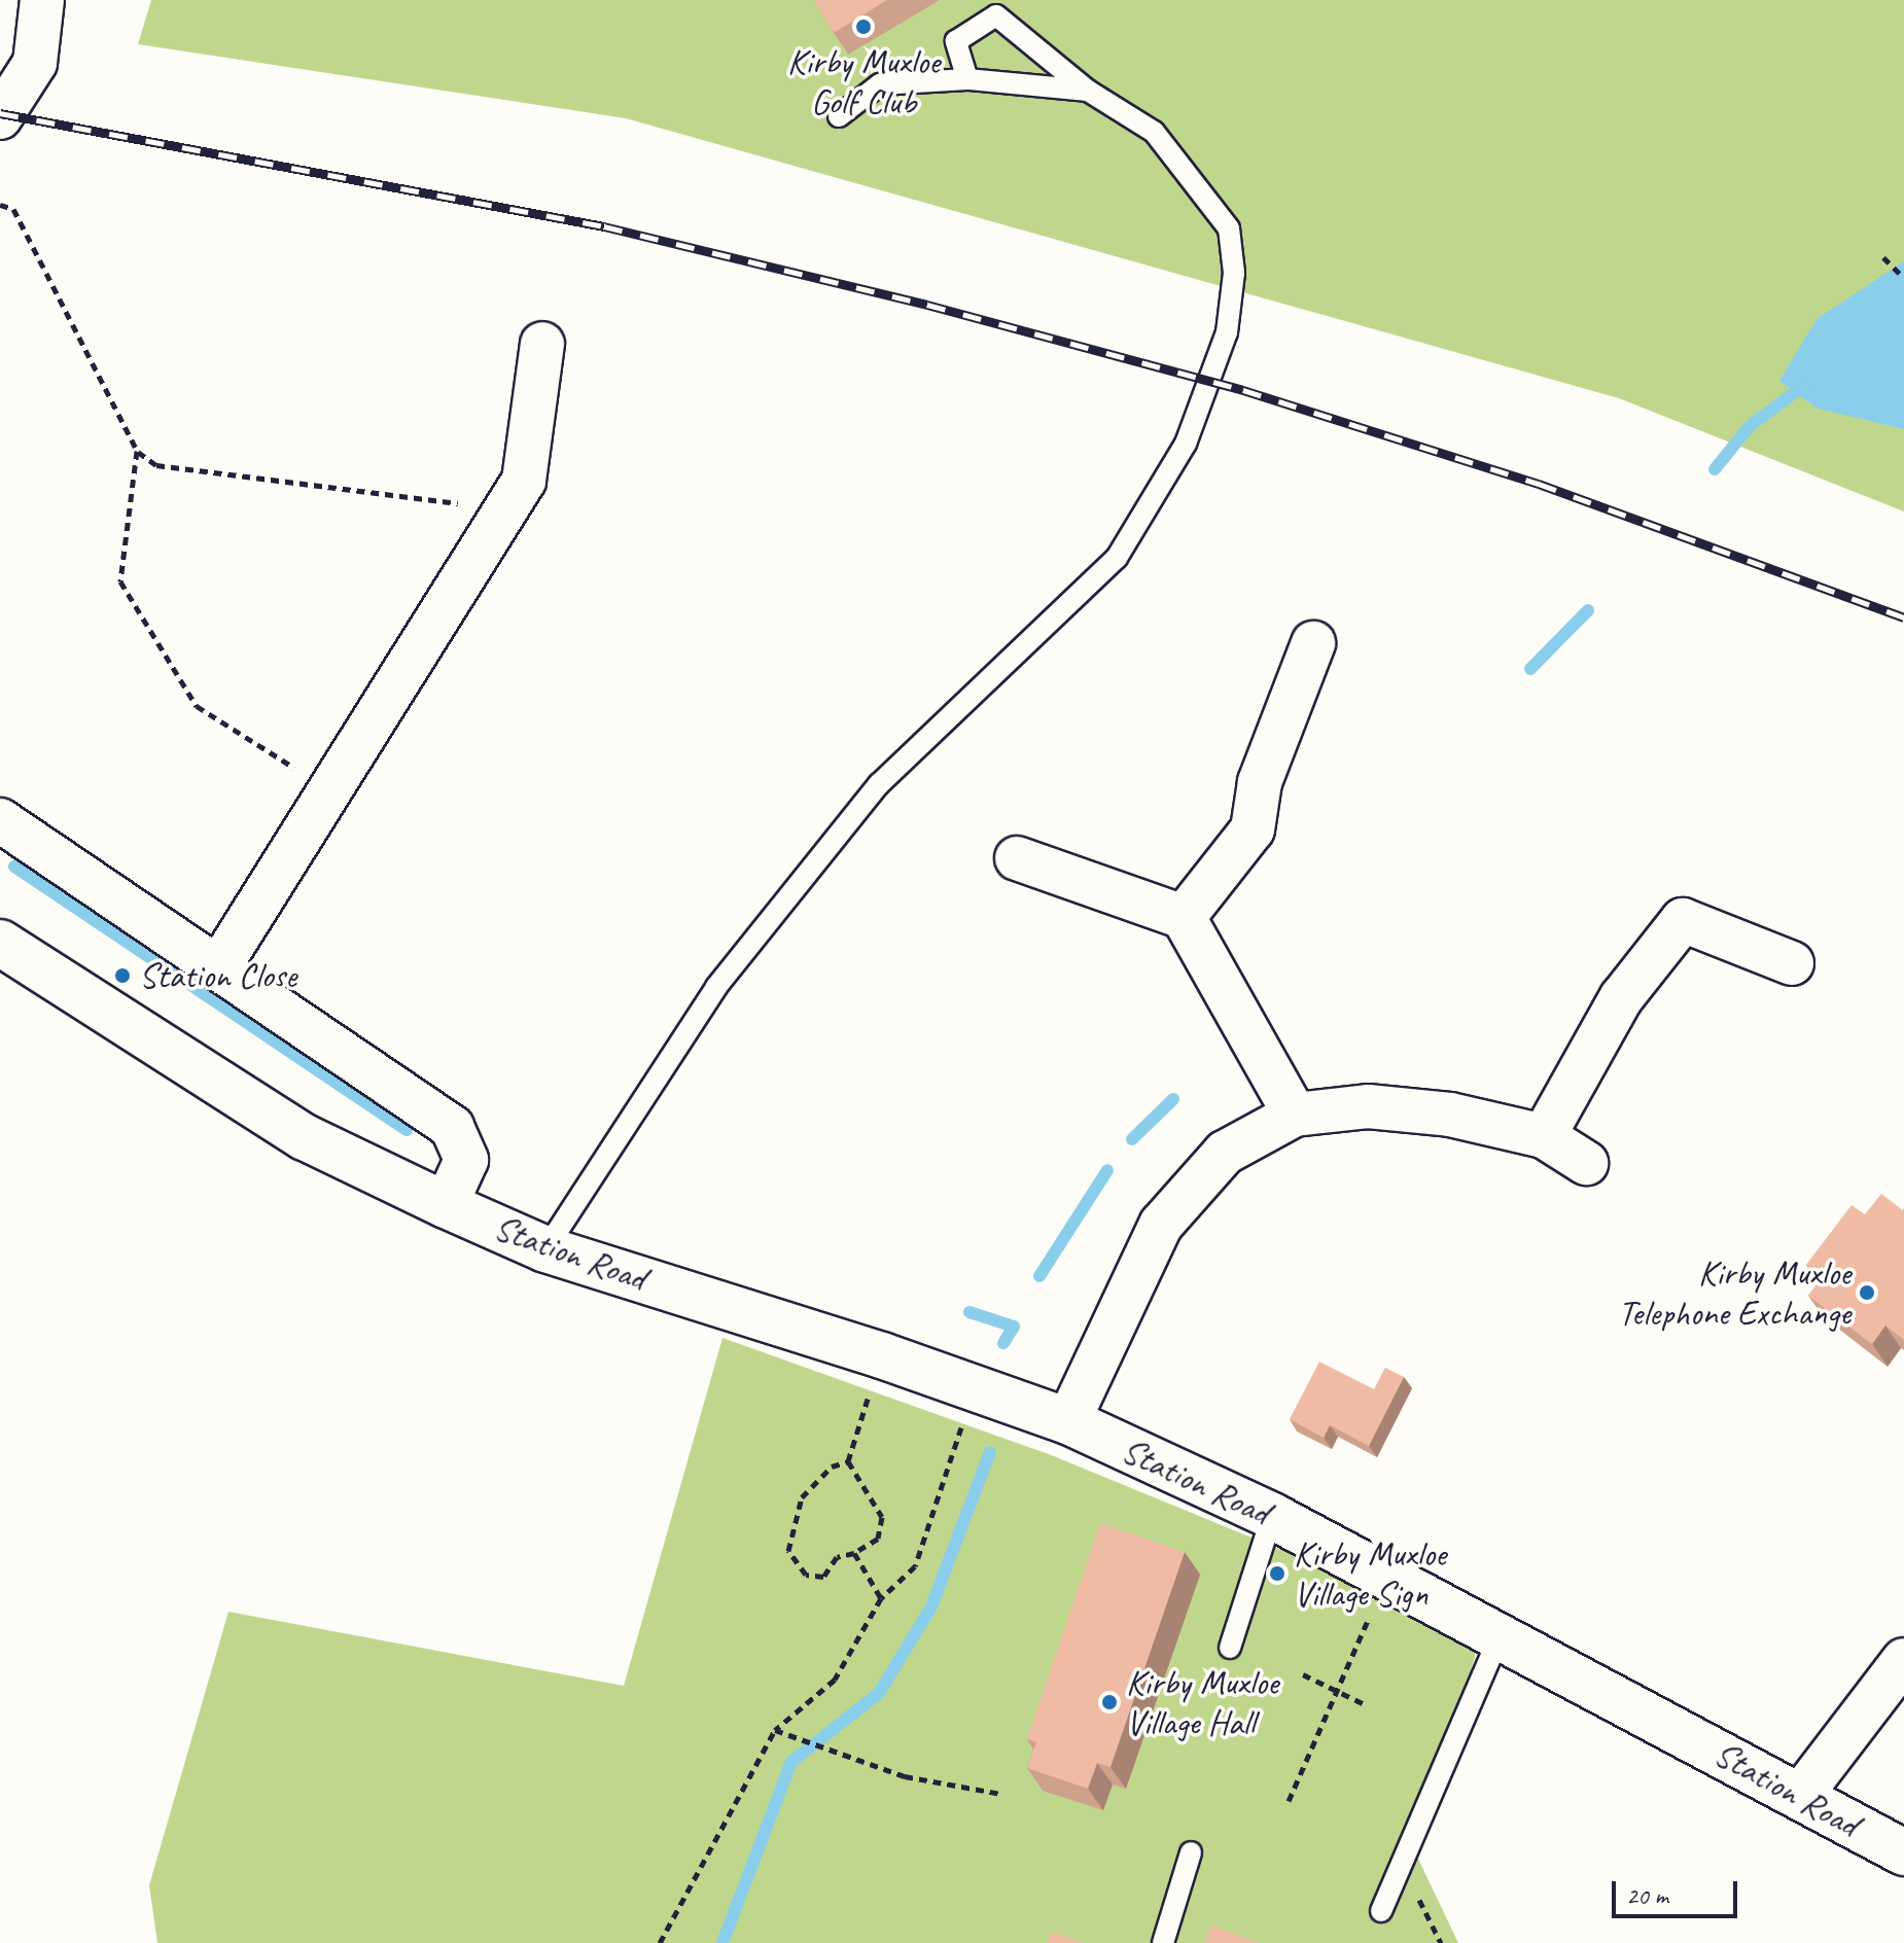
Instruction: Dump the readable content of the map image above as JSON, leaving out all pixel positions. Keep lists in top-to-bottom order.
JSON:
{
  "streets": {
    "street": ["Station Road"]
  },
  "places": [
    "Kirby Muxloe Golf Club",
    "Station Close",
    "Kirby Muxloe Telephone Exchange",
    "Kirby Muxloe Village Sign",
    "Kirby Muxloe Village Hall"
  ],
  "scale_bar": "20 m"
}
